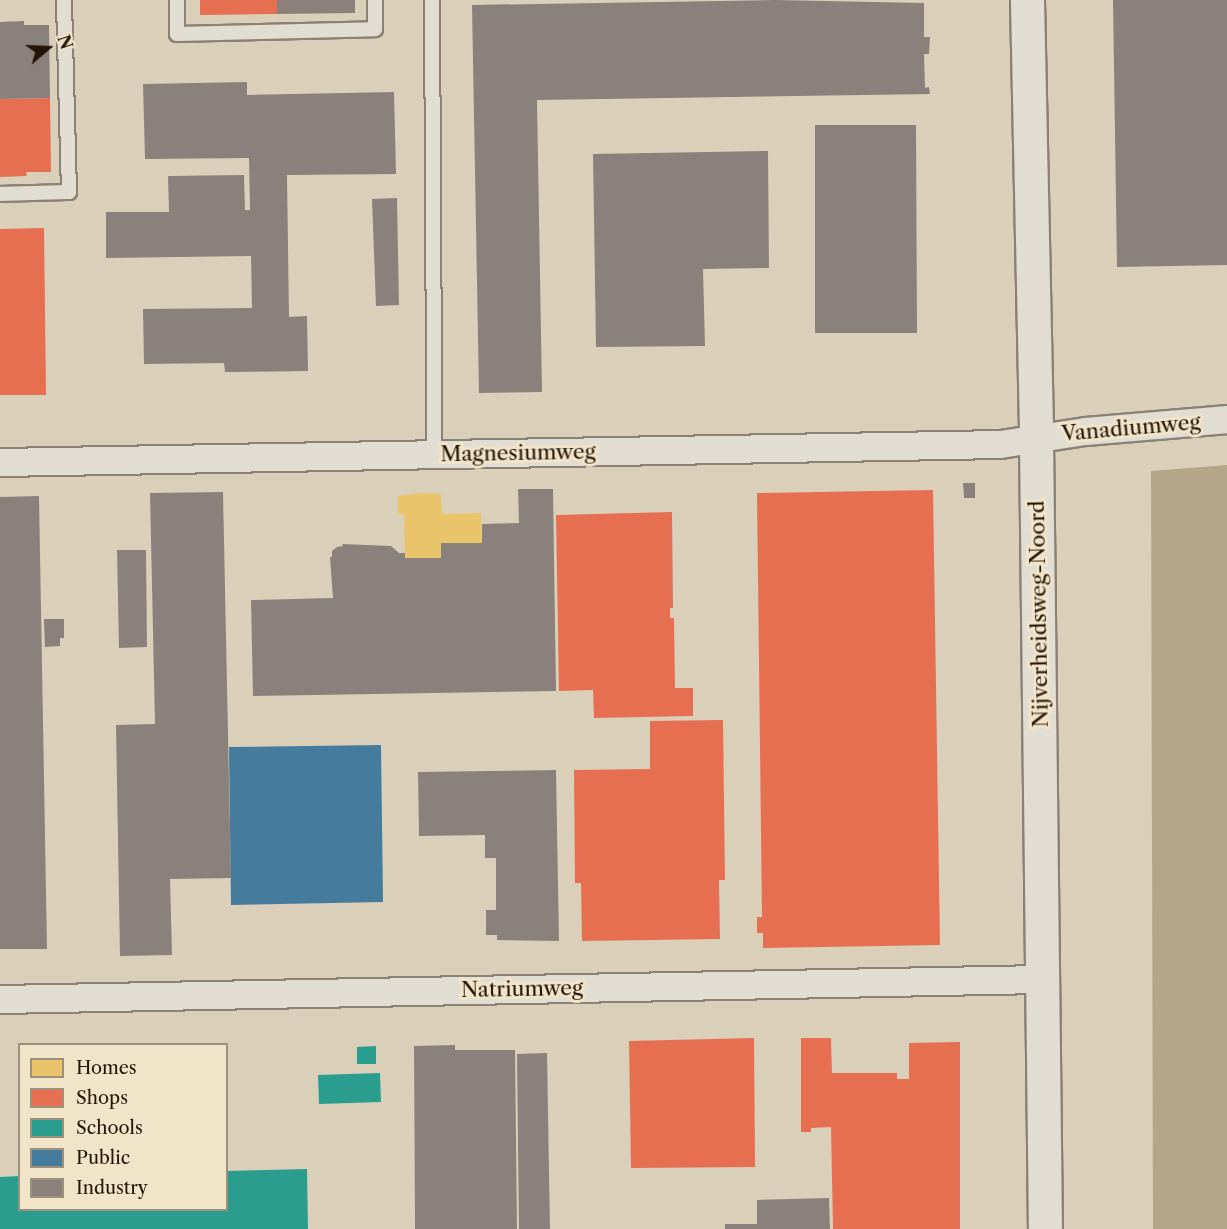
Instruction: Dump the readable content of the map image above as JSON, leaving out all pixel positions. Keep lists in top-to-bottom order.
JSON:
{
  "streets": {
    "street": [
      "Vanadiumweg",
      "Magnesiumweg",
      "Nijverheidsweg-Noord",
      "Natriumweg"
    ]
  },
  "crossings": [
    ["Vanadiumweg", "Magnesiumweg"],
    ["Vanadiumweg", "Nijverheidsweg-Noord"],
    ["Magnesiumweg", "Nijverheidsweg-Noord"],
    ["Nijverheidsweg-Noord", "Natriumweg"]
  ],
  "legend": [
    "Homes",
    "Shops",
    "Schools",
    "Public",
    "Industry"
  ],
  "north": "right"
}
